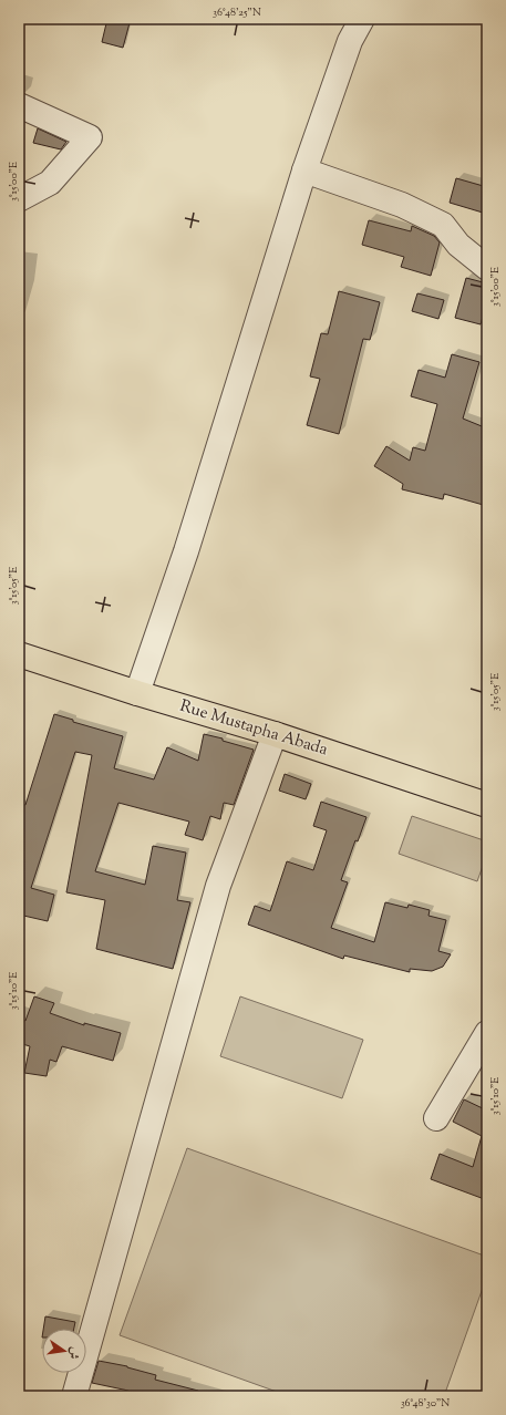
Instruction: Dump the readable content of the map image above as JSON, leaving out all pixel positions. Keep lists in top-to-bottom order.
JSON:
{
  "streets": {
    "main road": ["Rue Mustapha Abada"]
  },
  "north": "right",
  "coordinates": [
    "36°48'25\"N",
    "3°15'00\"E",
    "3°15'05\"E",
    "3°15'10\"E",
    "36°48'30\"N"
  ]
}
